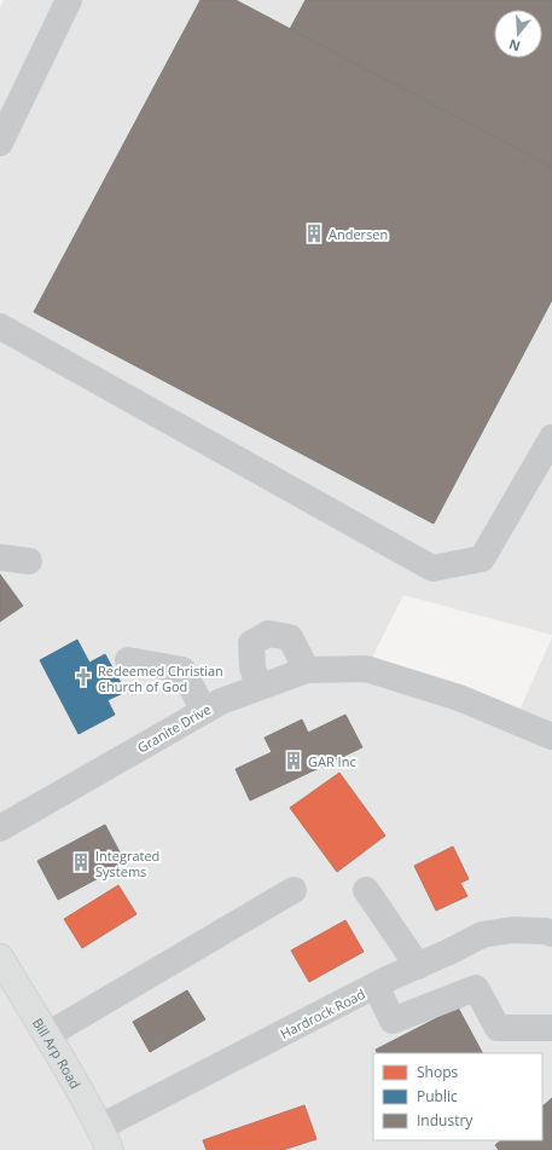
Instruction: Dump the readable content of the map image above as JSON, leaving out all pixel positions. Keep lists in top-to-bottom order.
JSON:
{
  "streets": {
    "main road": ["Bill Arp Road"],
    "street": ["Granite Drive", "Hardrock Road"]
  },
  "crossings": [
    ["Hardrock Road", "Bill Arp Road"]
  ],
  "places": {
    "building": ["Andersen", "GAR Inc", "Integrated Systems"],
    "church": ["Redeemed Christian Church of God"]
  },
  "legend": ["Shops", "Public", "Industry"],
  "north": "bottom"
}
